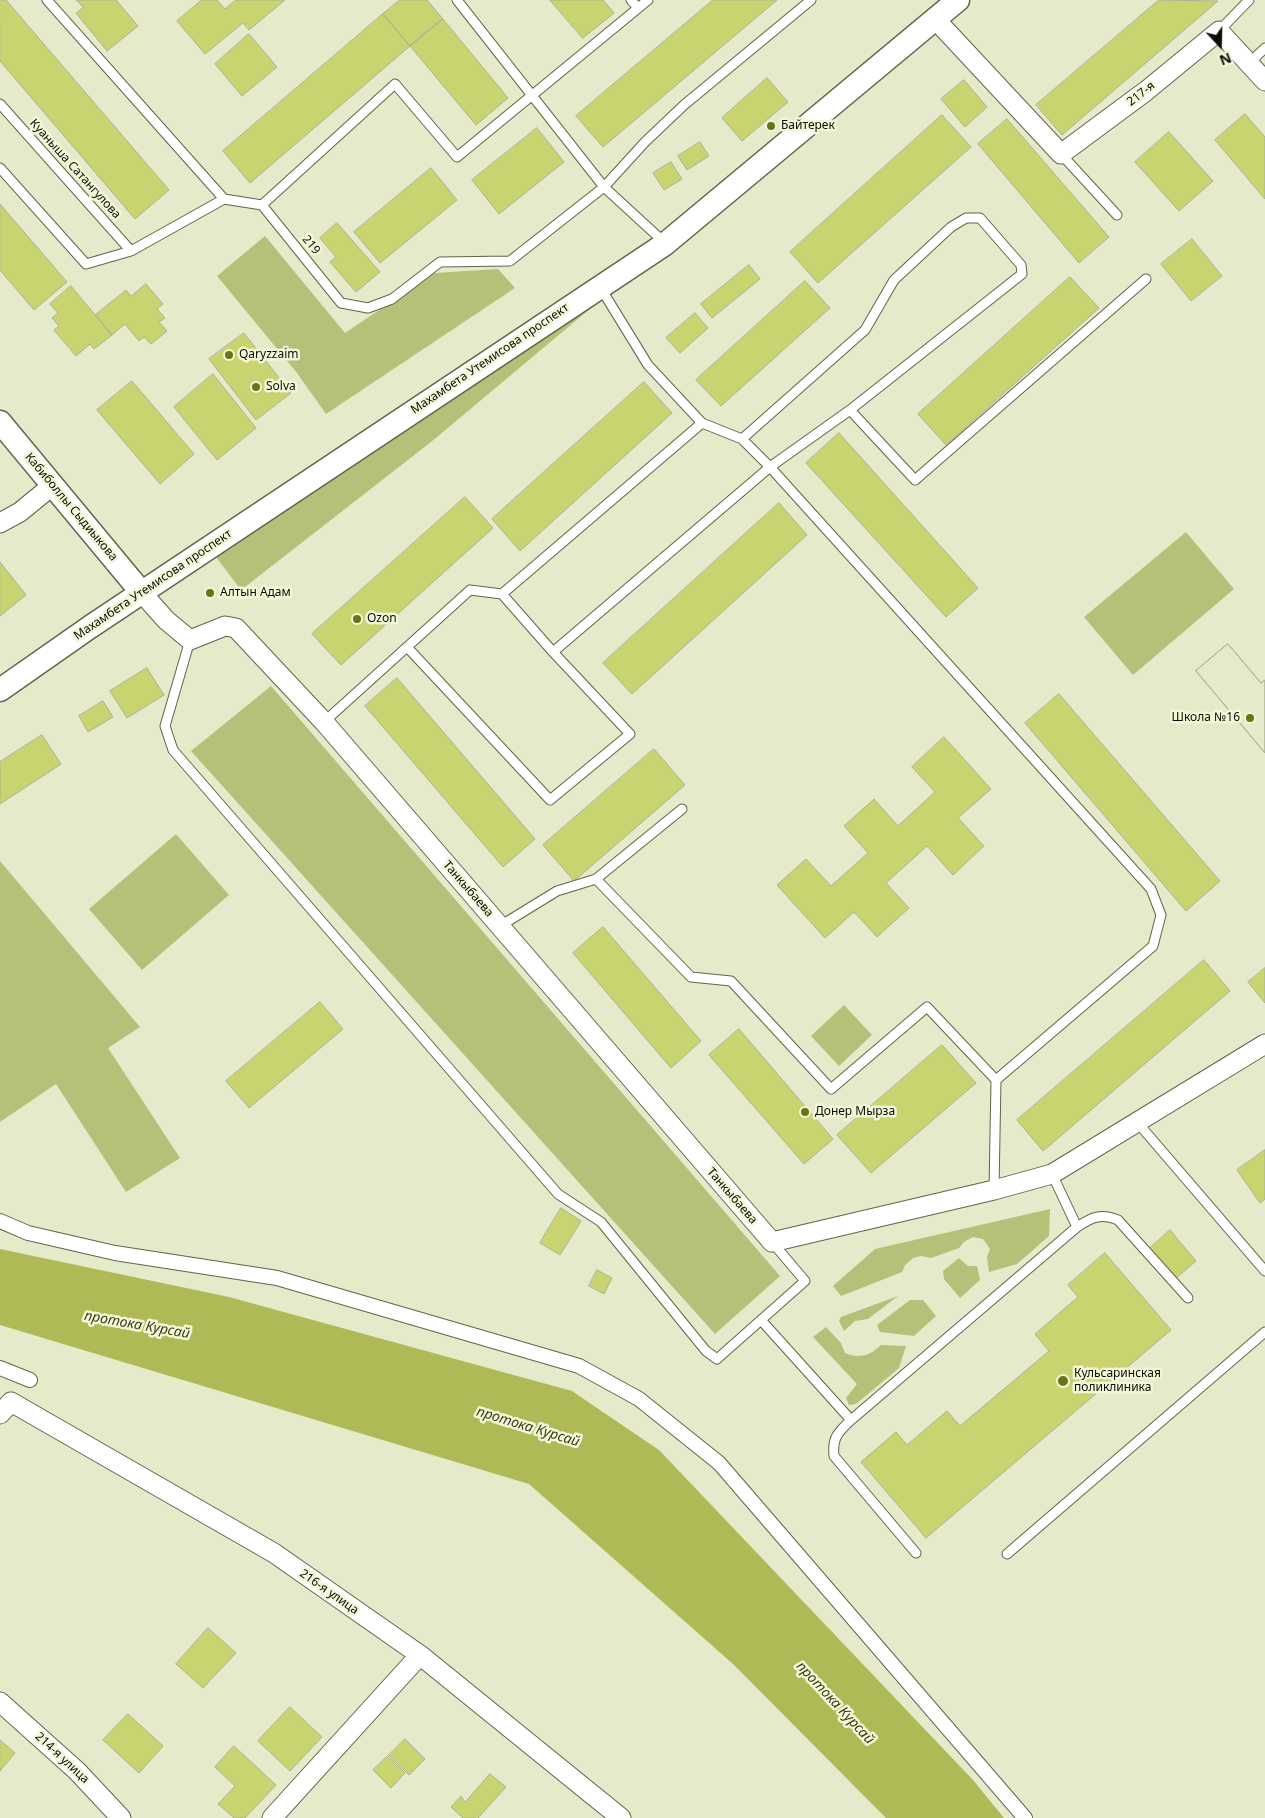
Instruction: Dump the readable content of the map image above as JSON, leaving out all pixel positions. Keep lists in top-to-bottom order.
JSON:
{
  "streets": {
    "street": [
      "217-я",
      "Махамбета Утемисова проспект",
      "Кабиболлы Сыдиыкова",
      "Танкыбаева",
      "216-я улица",
      "214-я улица"
    ],
    "lane": ["Куаныша Сатангулова", "219"]
  },
  "crossings": [
    ["Махамбета Утемисова проспект", "Кабиболлы Сыдиыкова"]
  ],
  "water": ["протока Курсай"],
  "places": [
    "Байтерек",
    "Qaryzzaim",
    "Solva",
    "Алтын Адам",
    "Ozon",
    "Школа №16",
    "Донер Мырза",
    "Кульсаринская поликлиника"
  ],
  "north": "bottom"
}
